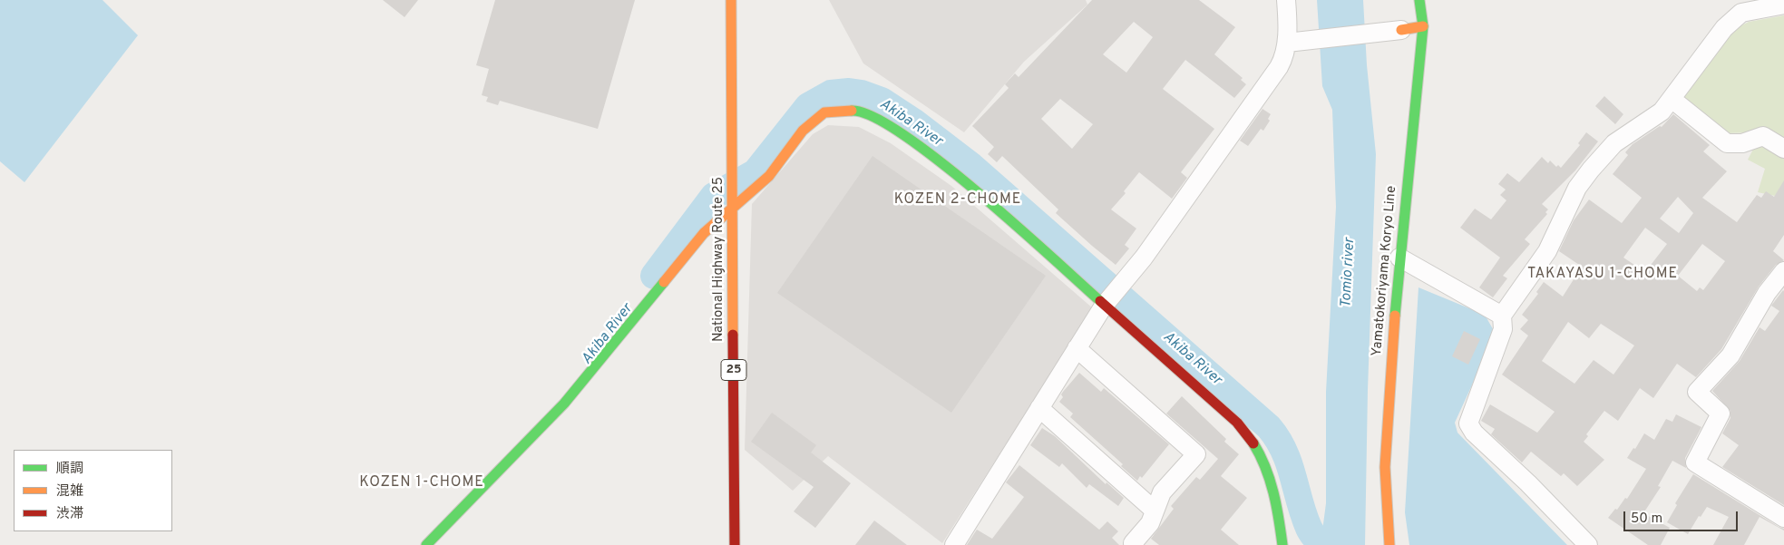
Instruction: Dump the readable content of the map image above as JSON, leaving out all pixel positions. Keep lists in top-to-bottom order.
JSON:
{
  "streets": {
    "main road": ["National Highway Route 25", "Yamatokoriyama Koryo Line", "25"]
  },
  "districts": ["KOZEN 2-CHOME", "TAKAYASU 1-CHOME", "KOZEN 1-CHOME"],
  "water": ["Akiba River", "Tomio river"],
  "legend": ["順調", "混雑", "渋滞"],
  "scale_bar": "50 m"
}
